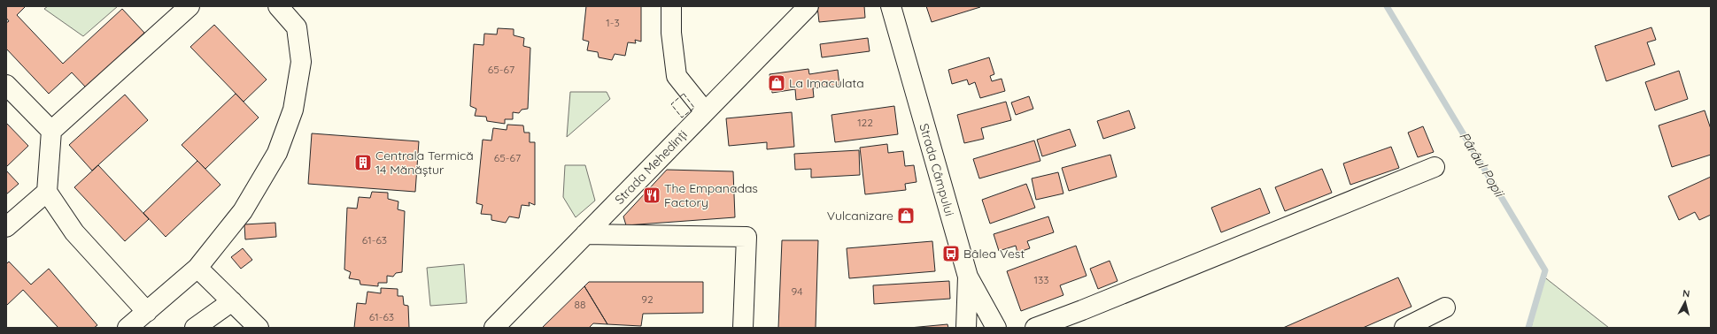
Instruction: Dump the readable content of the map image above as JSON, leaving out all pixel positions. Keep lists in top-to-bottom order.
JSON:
{
  "streets": {
    "street": ["Strada Mehedinți", "Strada Câmpului"]
  },
  "water": ["Pârâul Popii"],
  "places": {
    "shop": ["La Imaculata", "Vulcanizare"],
    "building": ["Centrala Termică 14 Mănăștur"],
    "restaurant": ["The Empanadas Factory"],
    "bus stop": ["Bâlea Vest"]
  },
  "house_numbers": [
    "1-3",
    "65-67",
    "122",
    "65-67",
    "61-63",
    "133",
    "94",
    "92",
    "88",
    "61-63"
  ],
  "north": "top"
}
